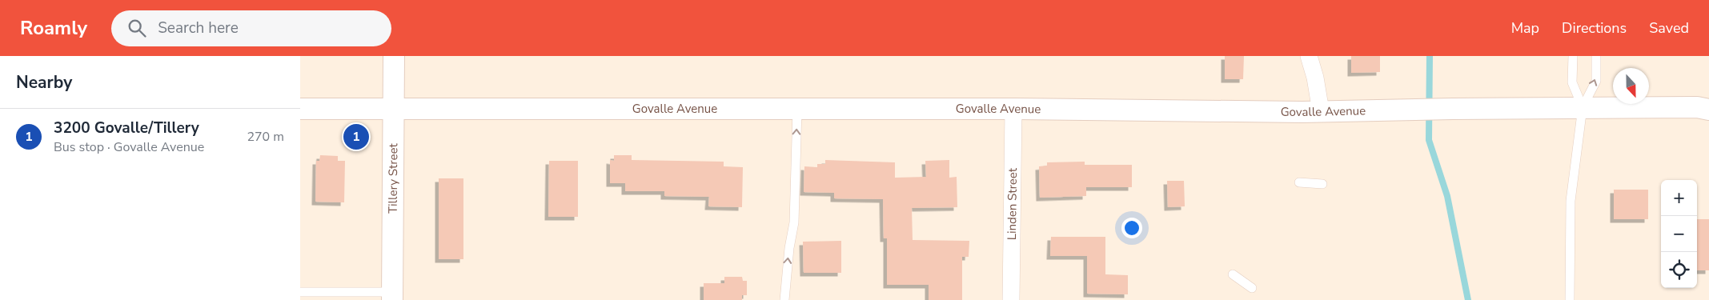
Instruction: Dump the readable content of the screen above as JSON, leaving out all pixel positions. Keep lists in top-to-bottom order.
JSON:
{
  "streets": {
    "street": ["Govalle Avenue", "Tillery Street", "Linden Street"]
  },
  "crossings": [
    ["Govalle Avenue", "Tillery Street"],
    ["Govalle Avenue", "Linden Street"]
  ],
  "north": "bottom",
  "page": {
    "header": "Roamly",
    "search": "Search here",
    "nav": ["Map", "Directions", "Saved"],
    "heading": "Nearby",
    "list": [
      {
        "mark": "1",
        "name": "3200 Govalle/Tillery",
        "note": "Bus stop · Govalle Avenue",
        "value": "270 m"
      }
    ],
    "pins": "1",
    "map_buttons": ["+", "−"]
  }
}
